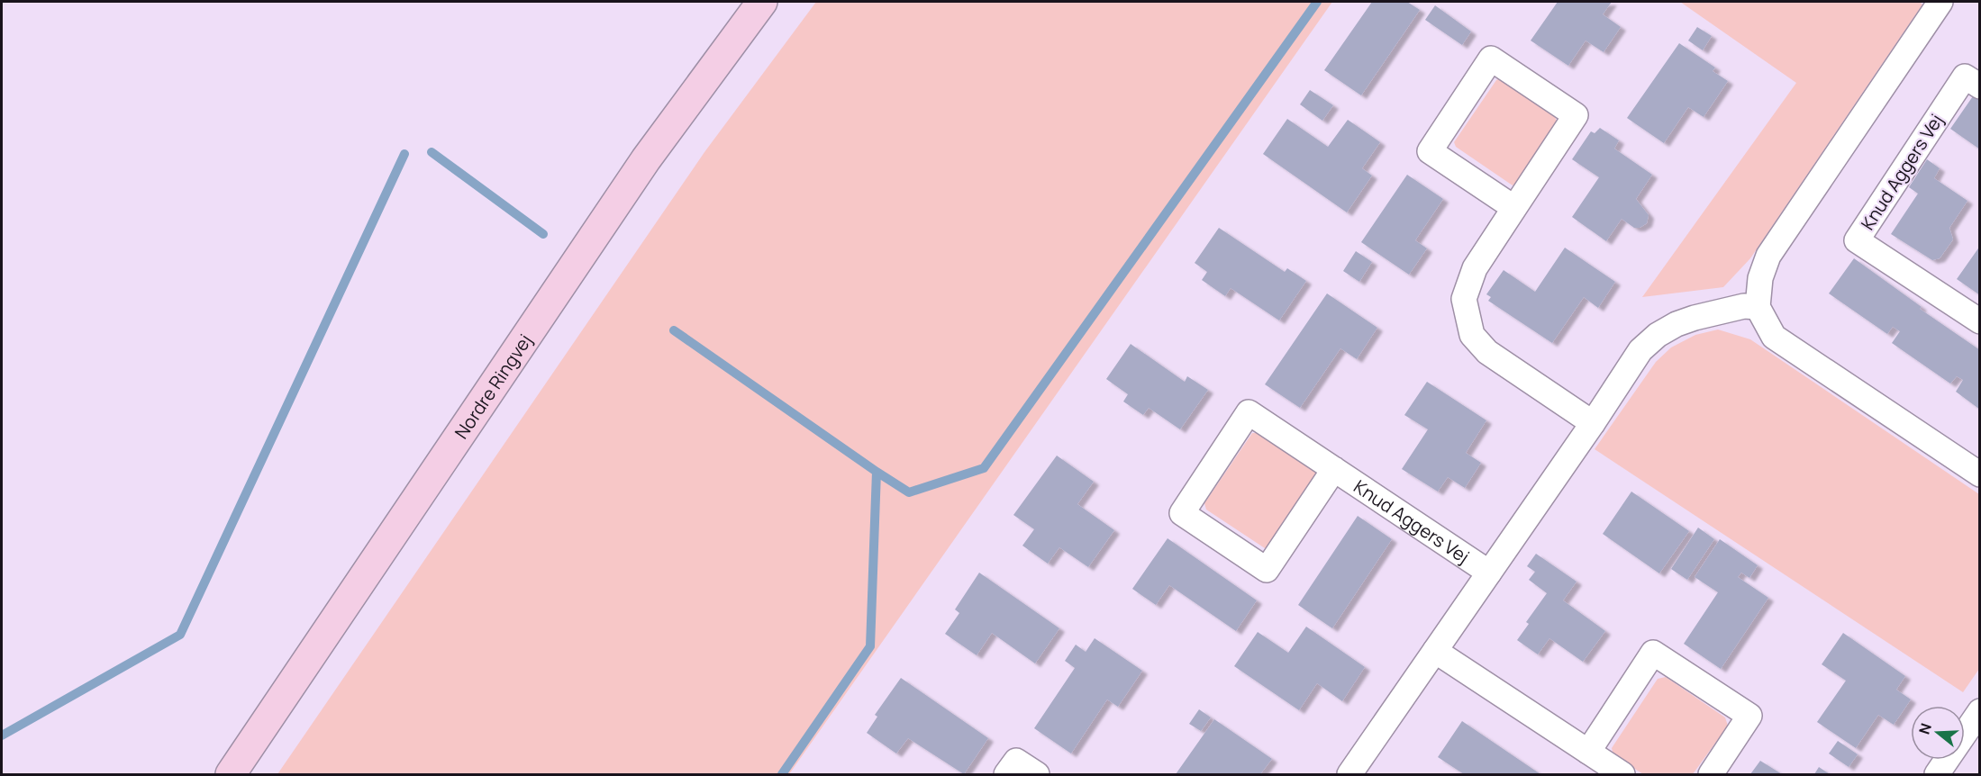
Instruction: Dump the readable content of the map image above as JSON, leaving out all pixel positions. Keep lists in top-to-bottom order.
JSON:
{
  "streets": {
    "main road": ["Nordre Ringvej"],
    "street": ["Knud Aggers Vej"]
  },
  "north": "left"
}
